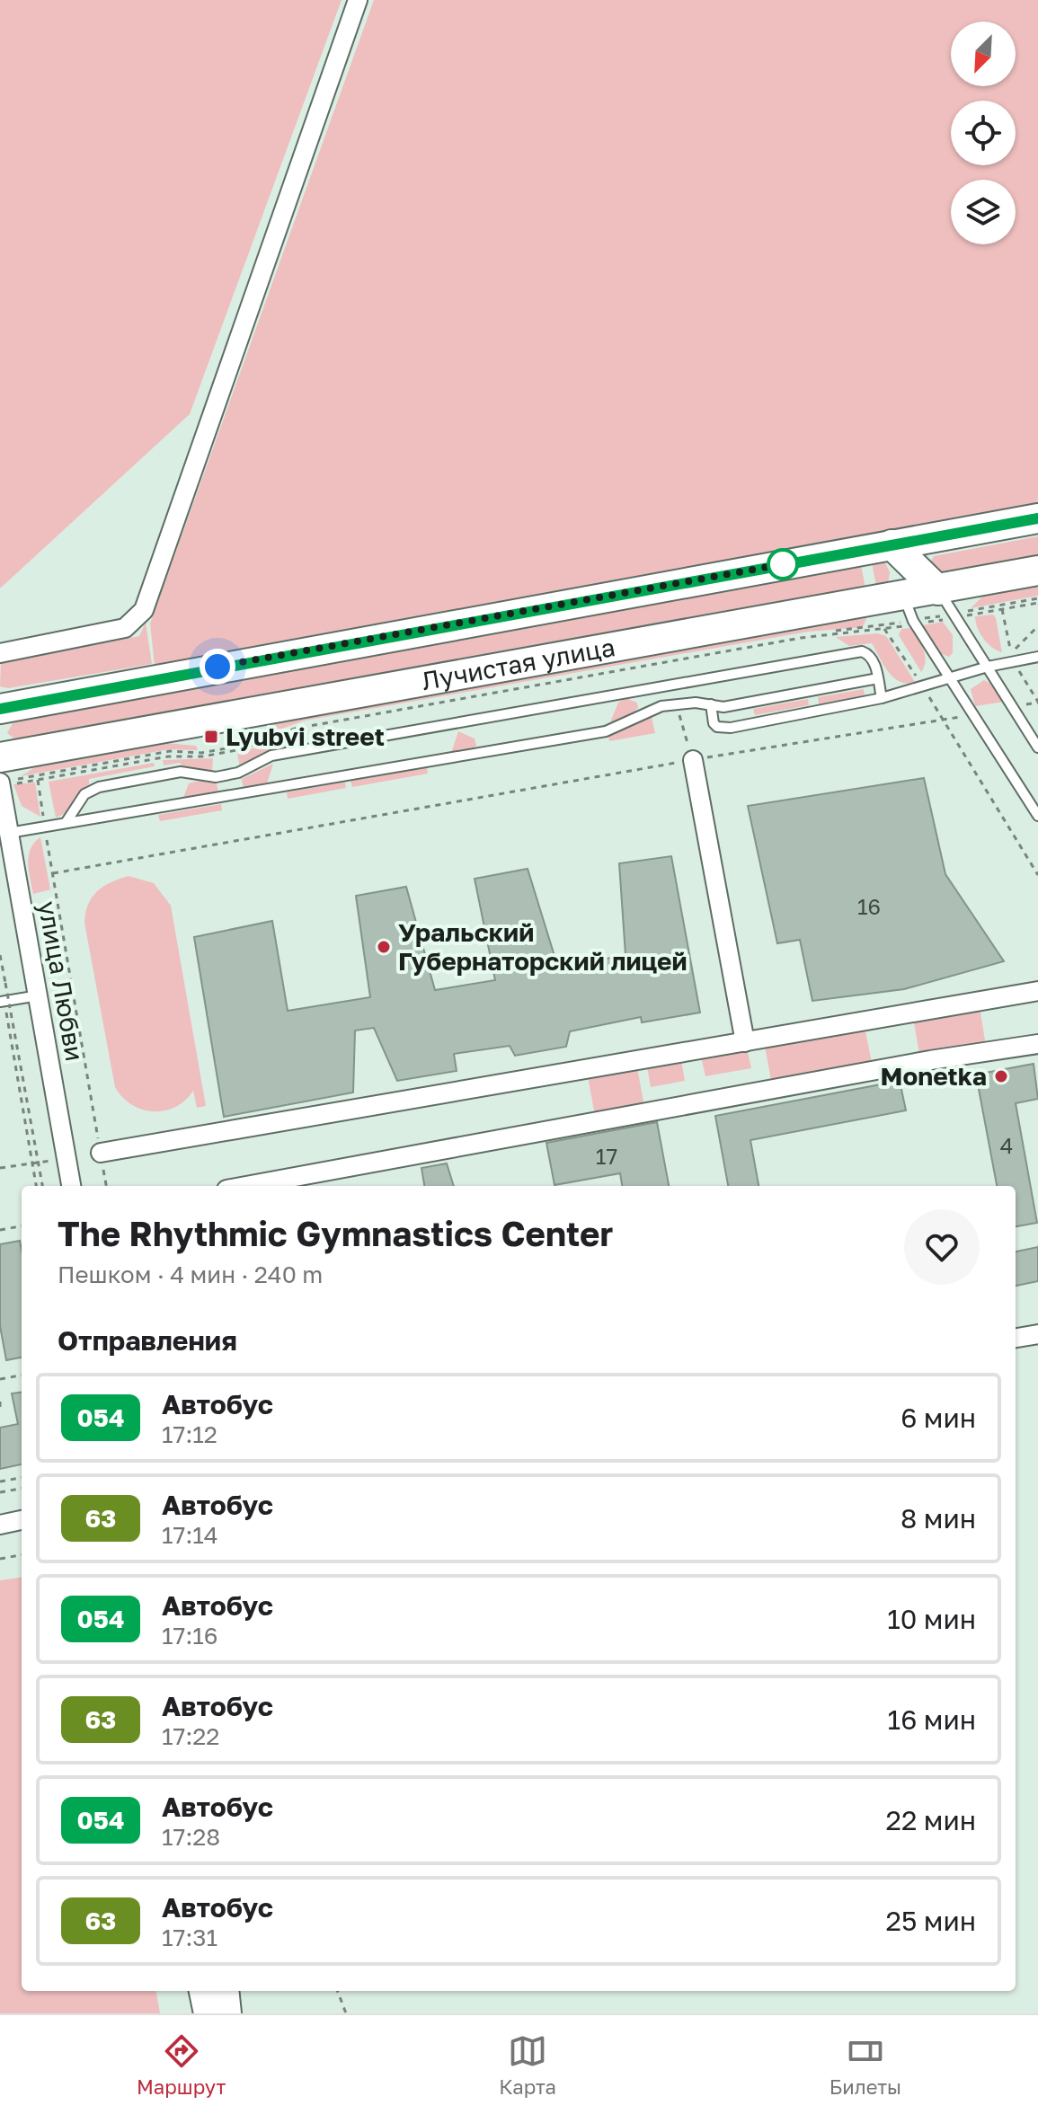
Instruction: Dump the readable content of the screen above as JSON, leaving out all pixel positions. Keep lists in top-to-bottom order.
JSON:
{
  "streets": {
    "main road": ["Лучистая улица"],
    "street": ["улица Любви"]
  },
  "crossings": [
    ["Лучистая улица", "улица Любви"]
  ],
  "places": {
    "transit": ["Lyubvi street"],
    "other": ["Уральский Губернаторский лицей", "Monetka"]
  },
  "lines": ["bus line 054"],
  "house_numbers": ["16", "4", "17"],
  "north": "bottom left",
  "page": {
    "heading": [
      ["The Rhythmic Gymnastics Center", "Пешком · 4 мин · 240 m"],
      "Отправления"
    ],
    "list": [
      {
        "mark": "054",
        "name": "Автобус",
        "note": "17:12",
        "value": "6 мин"
      },
      {
        "mark": "63",
        "name": "Автобус",
        "note": "17:14",
        "value": "8 мин"
      },
      {
        "mark": "054",
        "name": "Автобус",
        "note": "17:16",
        "value": "10 мин"
      },
      {
        "mark": "63",
        "name": "Автобус",
        "note": "17:22",
        "value": "16 мин"
      },
      {
        "mark": "054",
        "name": "Автобус",
        "note": "17:28",
        "value": "22 мин"
      },
      {
        "mark": "63",
        "name": "Автобус",
        "note": "17:31",
        "value": "25 мин"
      }
    ],
    "tabs": ["Маршрут", "Карта", "Билеты"]
  }
}
